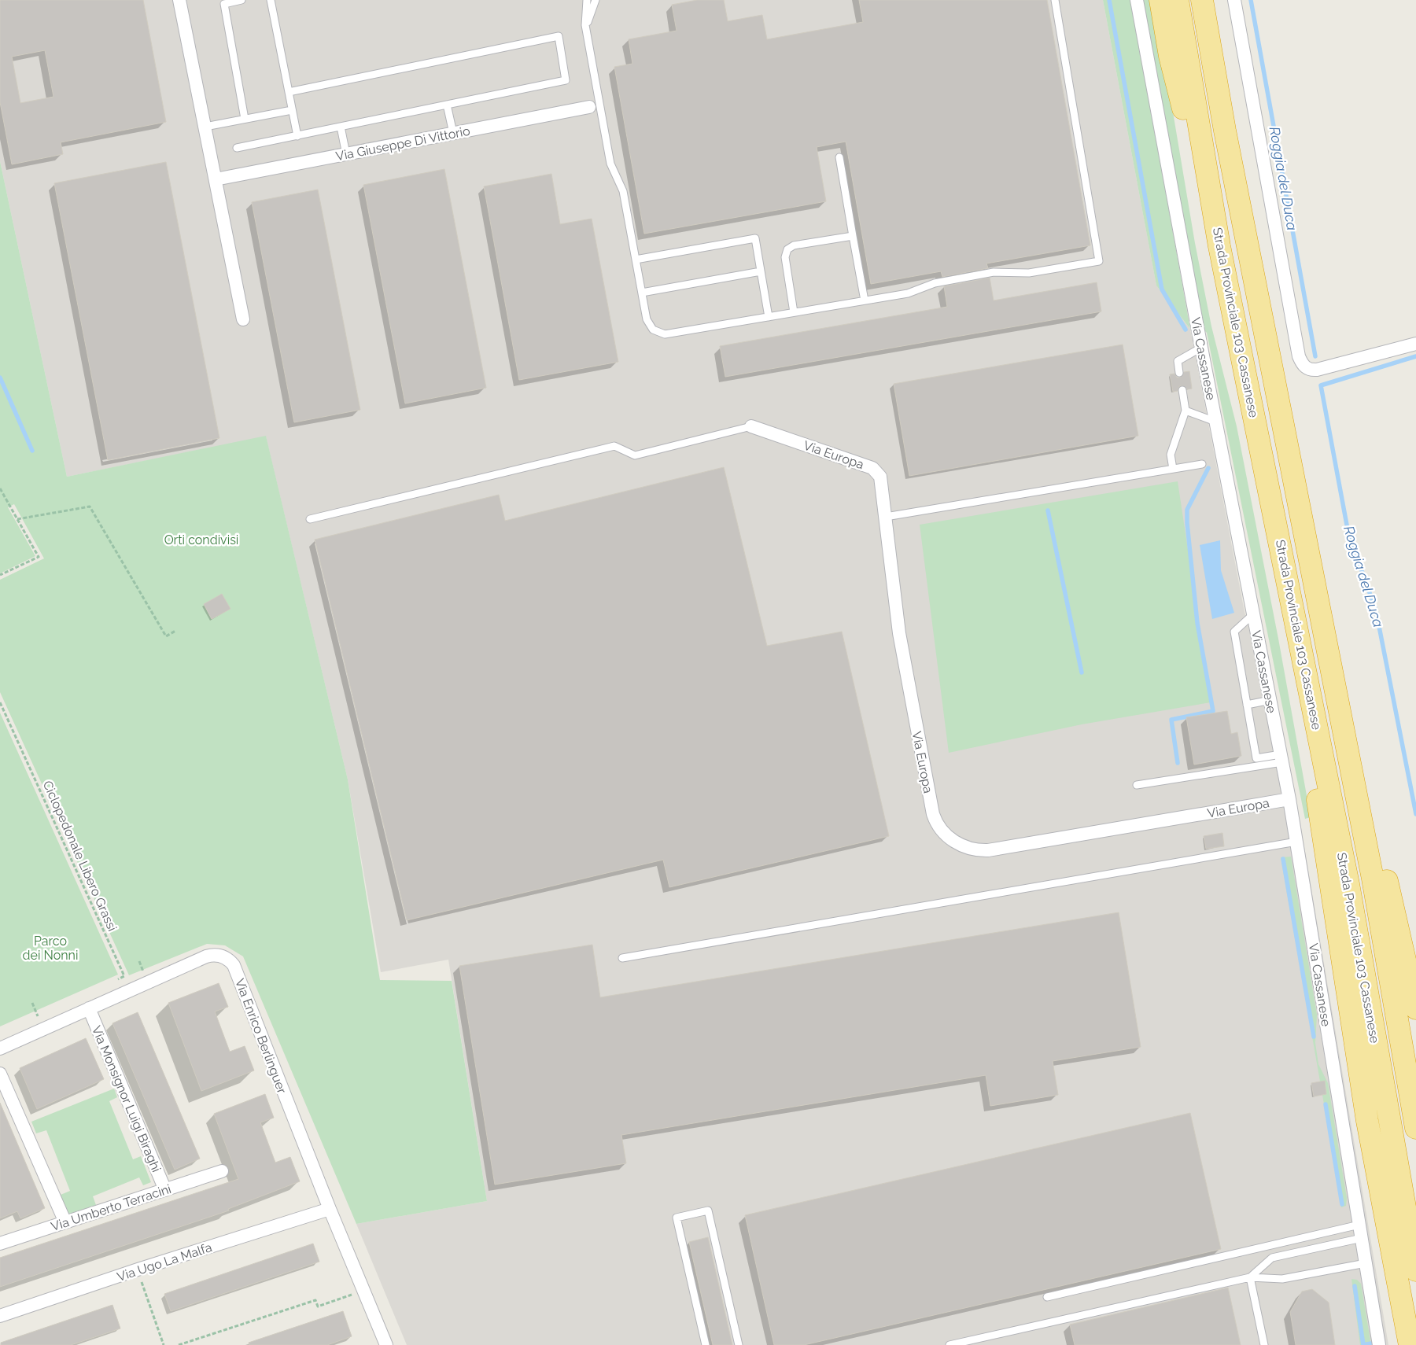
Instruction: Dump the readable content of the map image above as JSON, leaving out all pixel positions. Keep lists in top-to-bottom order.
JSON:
{
  "streets": {
    "highway": ["Strada Provinciale 103 Cassanese"],
    "street": [
      "Via Giuseppe Di Vittorio",
      "Via Cassanese",
      "Via Europa",
      "Via Enrico Berlinguer",
      "Via Monsignor Luigi Biraghi",
      "Via Umberto Terracini",
      "Via Ugo La Malfa"
    ],
    "path": ["Ciclopedonale Libero Grassi"]
  },
  "crossings": [
    ["Via Cassanese", "Via Europa"],
    ["Via Enrico Berlinguer", "Via Monsignor Luigi Biraghi"],
    ["Via Enrico Berlinguer", "Via Ugo La Malfa"],
    ["Via Monsignor Luigi Biraghi", "Via Umberto Terracini"]
  ],
  "water": ["Roggia del Duca"],
  "parks": ["Orti condivisi", "Parco dei Nonni"]
}
